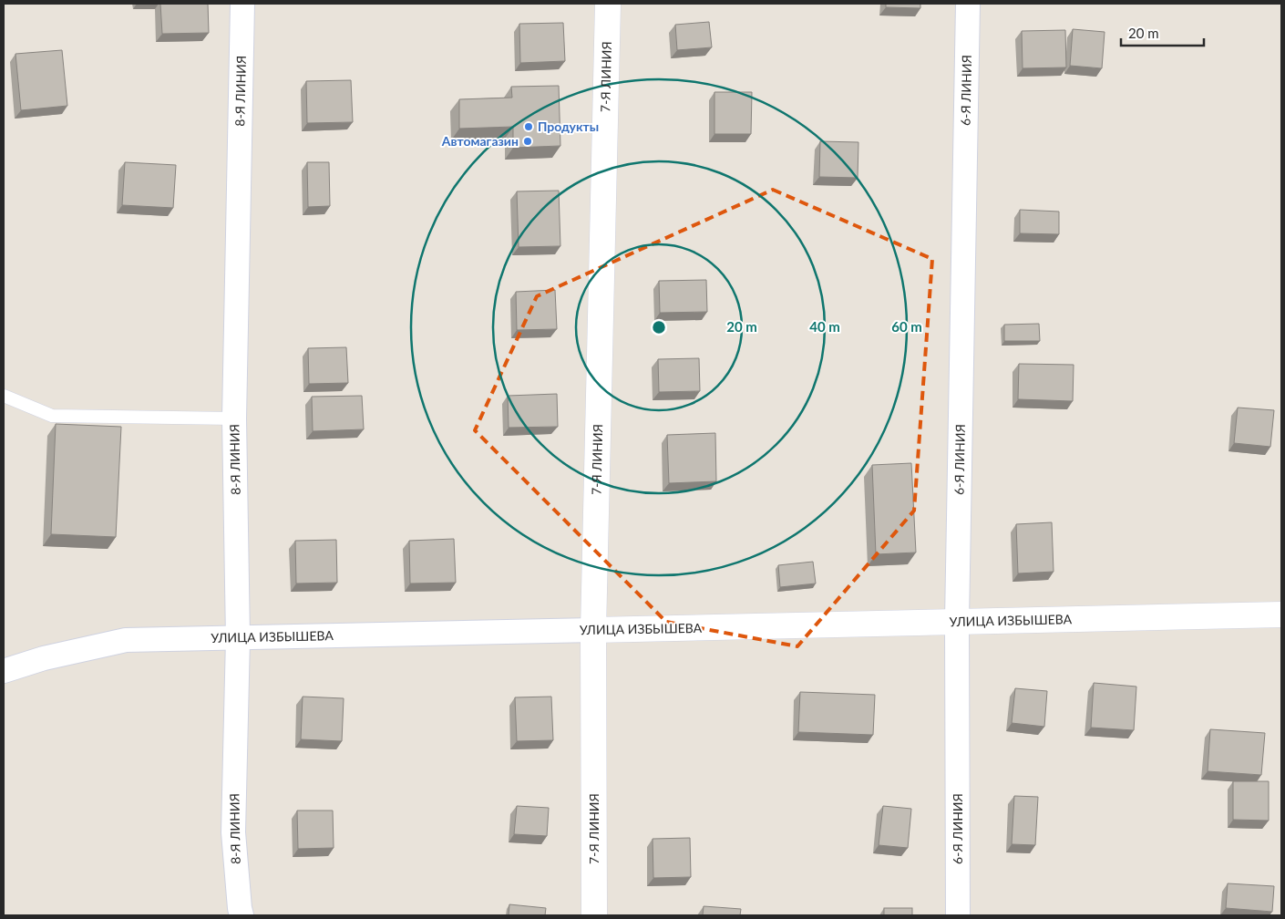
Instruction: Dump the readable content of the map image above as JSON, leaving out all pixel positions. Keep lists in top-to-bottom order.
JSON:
{
  "streets": {
    "main road": ["7-Я ЛИНИЯ", "УЛИЦА ИЗБЫШЕВА"],
    "street": ["8-Я ЛИНИЯ", "6-Я ЛИНИЯ"]
  },
  "crossings": [
    ["7-Я ЛИНИЯ", "УЛИЦА ИЗБЫШЕВА"],
    ["8-Я ЛИНИЯ", "УЛИЦА ИЗБЫШЕВА"],
    ["6-Я ЛИНИЯ", "УЛИЦА ИЗБЫШЕВА"]
  ],
  "places": ["Продукты", "Автомагазин"],
  "scale_bar": "20 m",
  "rings": ["20 m", "40 m", "60 m"]
}
